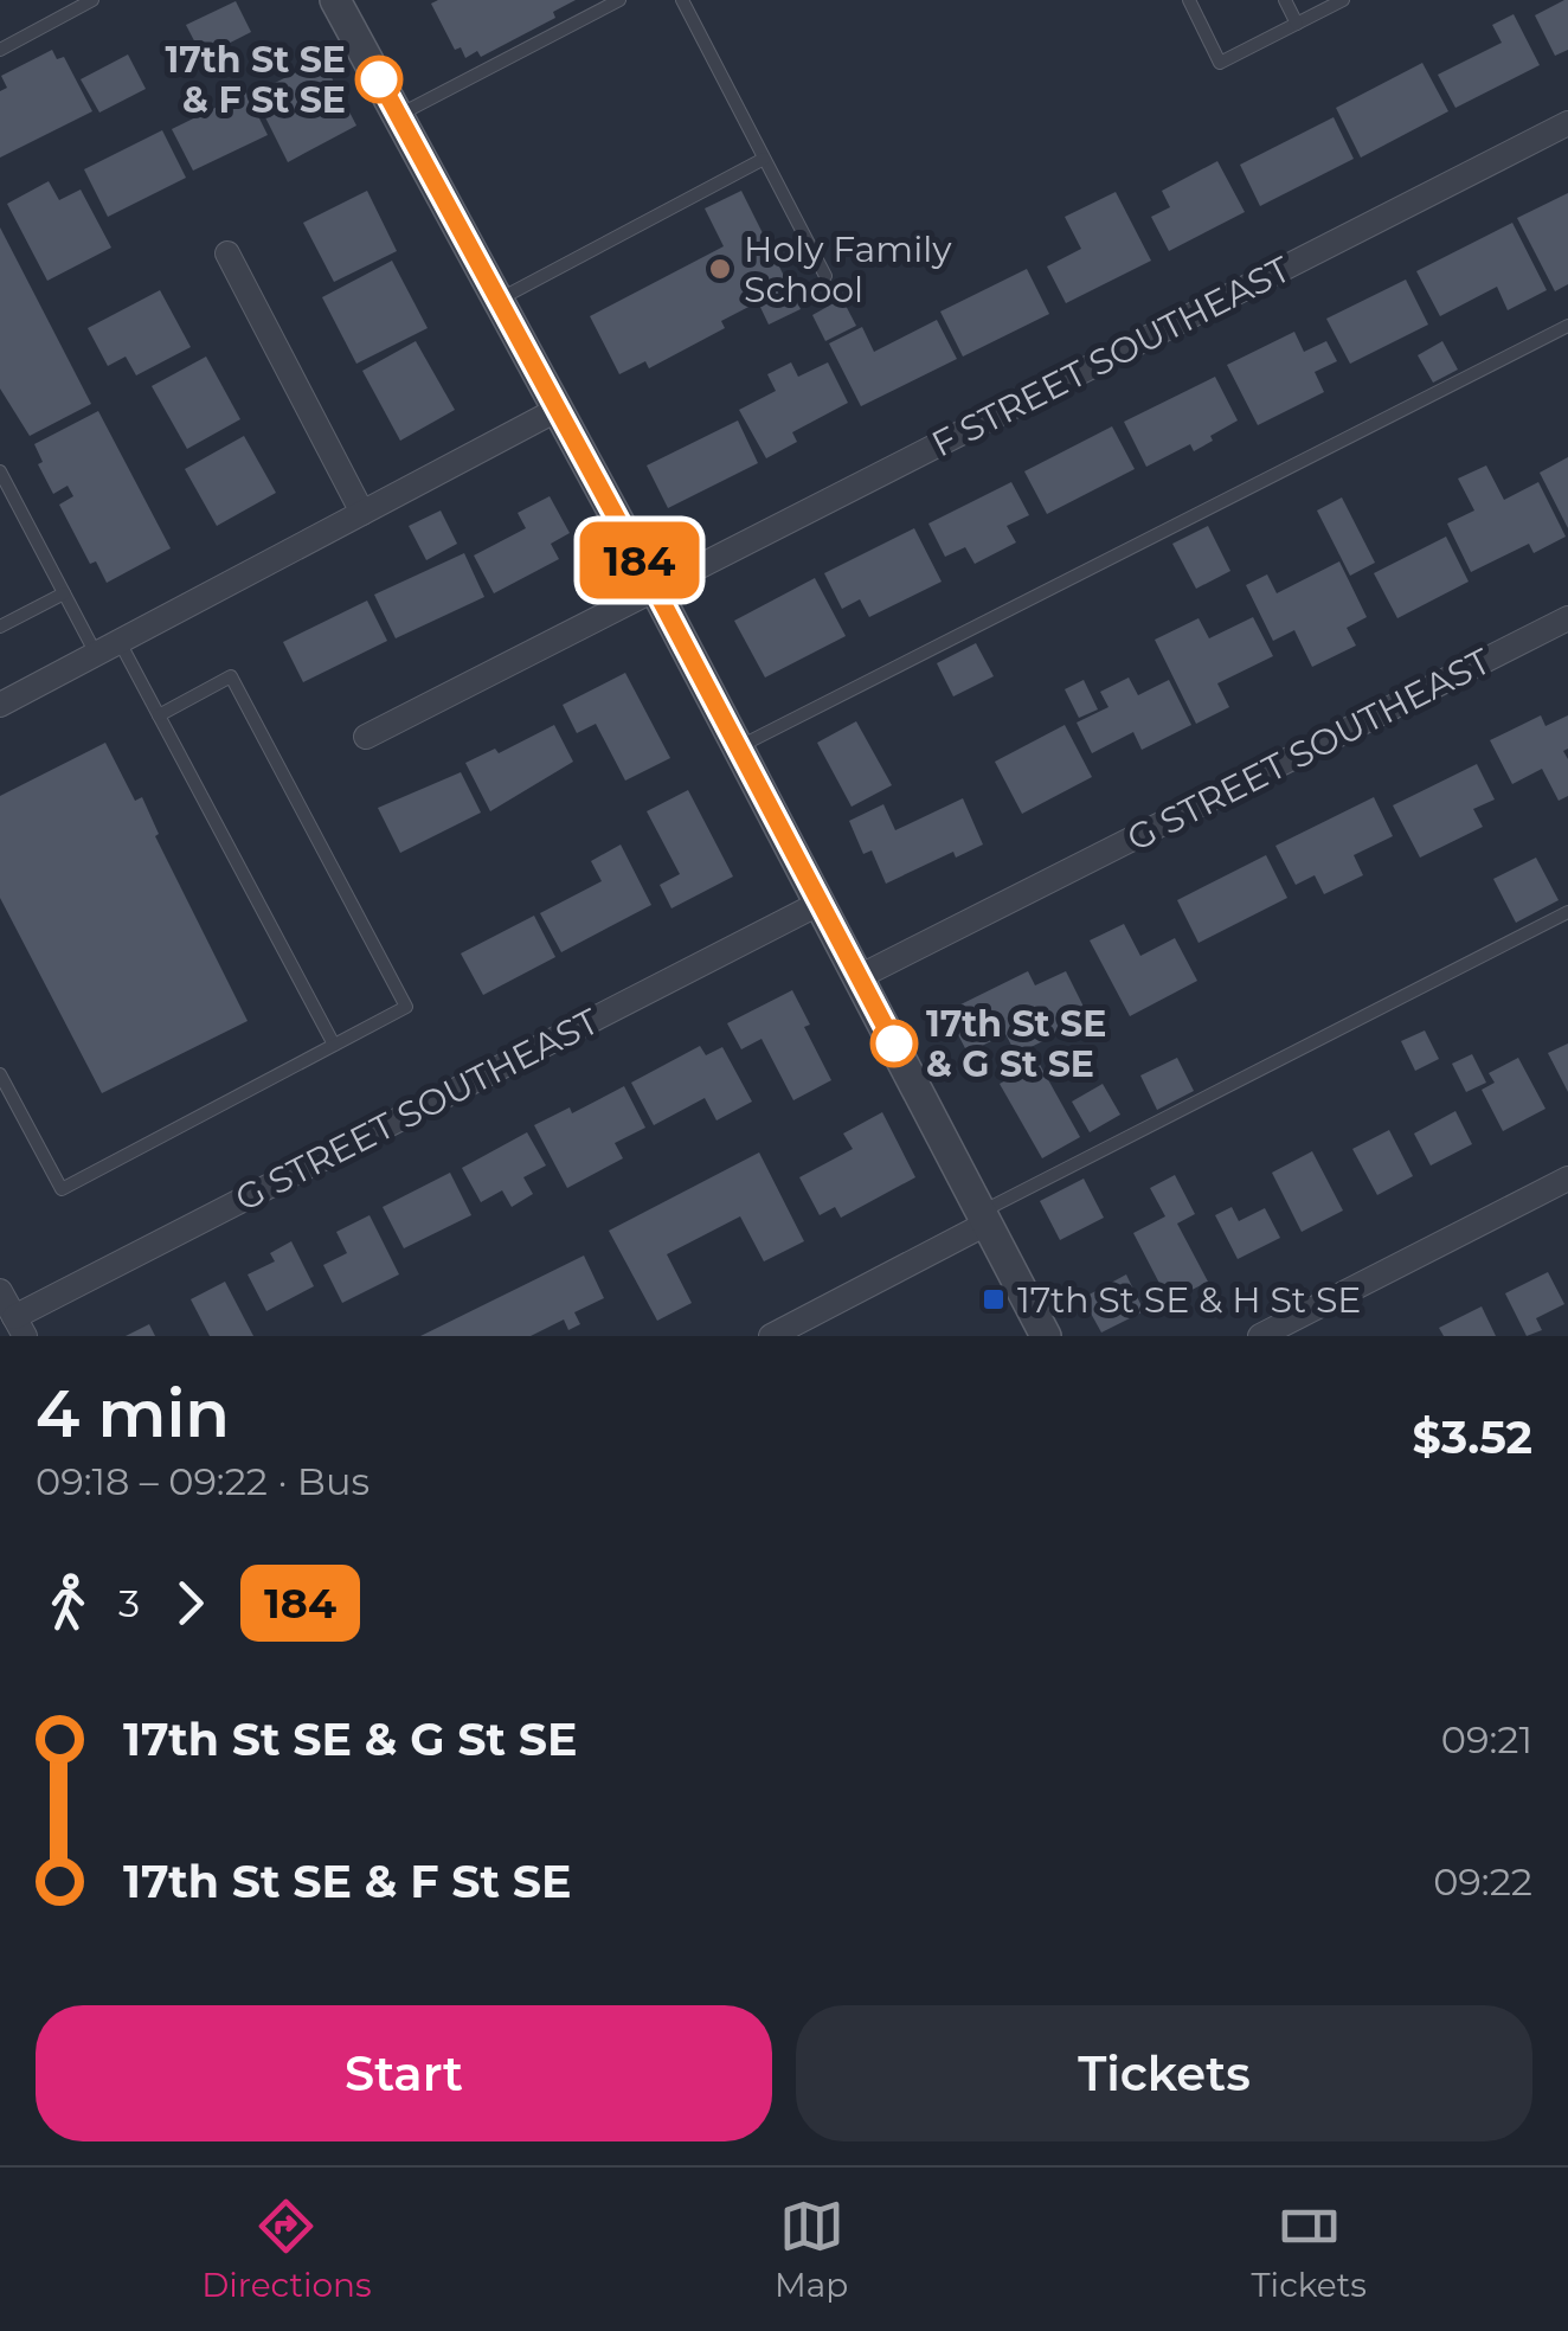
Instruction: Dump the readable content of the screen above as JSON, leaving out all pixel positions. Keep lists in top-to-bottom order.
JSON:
{
  "streets": {
    "street": ["F STREET SOUTHEAST", "G STREET SOUTHEAST"]
  },
  "places": {
    "other": ["17th St SE & F St SE", "Holy Family School", "17th St SE & G St SE"],
    "transit": ["17th St SE & H St SE"]
  },
  "lines": ["bus line 184"],
  "page": {
    "on_map": "184",
    "heading": ["4 min", "09:18 – 09:22 · Bus", "$3.52"],
    "legs": ["3", "184"],
    "list": [
      {
        "name": "17th St SE & G St SE",
        "value": "09:21"
      },
      {
        "name": "17th St SE & F St SE",
        "value": "09:22"
      }
    ],
    "buttons": ["Start", "Tickets"],
    "tabs": ["Directions", "Map", "Tickets"]
  }
}
